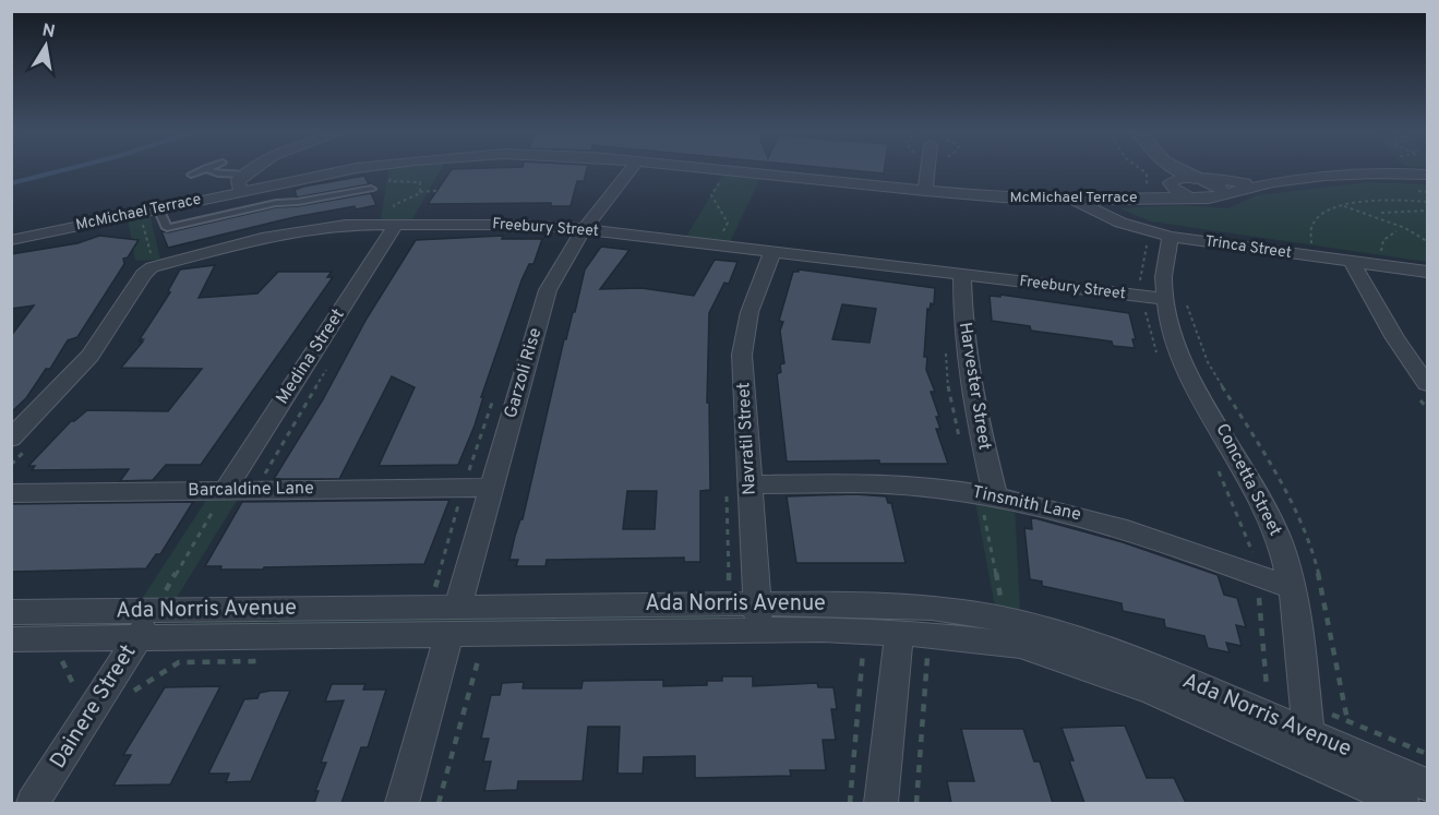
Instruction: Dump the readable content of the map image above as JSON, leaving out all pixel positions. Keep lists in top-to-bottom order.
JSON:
{
  "streets": {
    "street": [
      "McMichael Terrace",
      "Freebury Street",
      "Trinca Street",
      "Medina Street",
      "Garzoli Rise",
      "Harvester Street",
      "Navratil Street",
      "Concetta Street",
      "Barcaldine Lane",
      "Tinsmith Lane",
      "Ada Norris Avenue",
      "Dainere Street"
    ]
  },
  "crossings": [
    ["McMichael Terrace", "Trinca Street"],
    ["Freebury Street", "Medina Street"],
    ["Freebury Street", "Garzoli Rise"],
    ["Freebury Street", "Harvester Street"],
    ["Freebury Street", "Navratil Street"],
    ["Freebury Street", "Concetta Street"],
    ["Trinca Street", "Concetta Street"],
    ["Medina Street", "Barcaldine Lane"],
    ["Garzoli Rise", "Barcaldine Lane"],
    ["Garzoli Rise", "Ada Norris Avenue"],
    ["Harvester Street", "Tinsmith Lane"],
    ["Navratil Street", "Tinsmith Lane"],
    ["Navratil Street", "Ada Norris Avenue"],
    ["Concetta Street", "Tinsmith Lane"],
    ["Concetta Street", "Ada Norris Avenue"],
    ["Ada Norris Avenue", "Dainere Street"]
  ],
  "north": "top"
}
